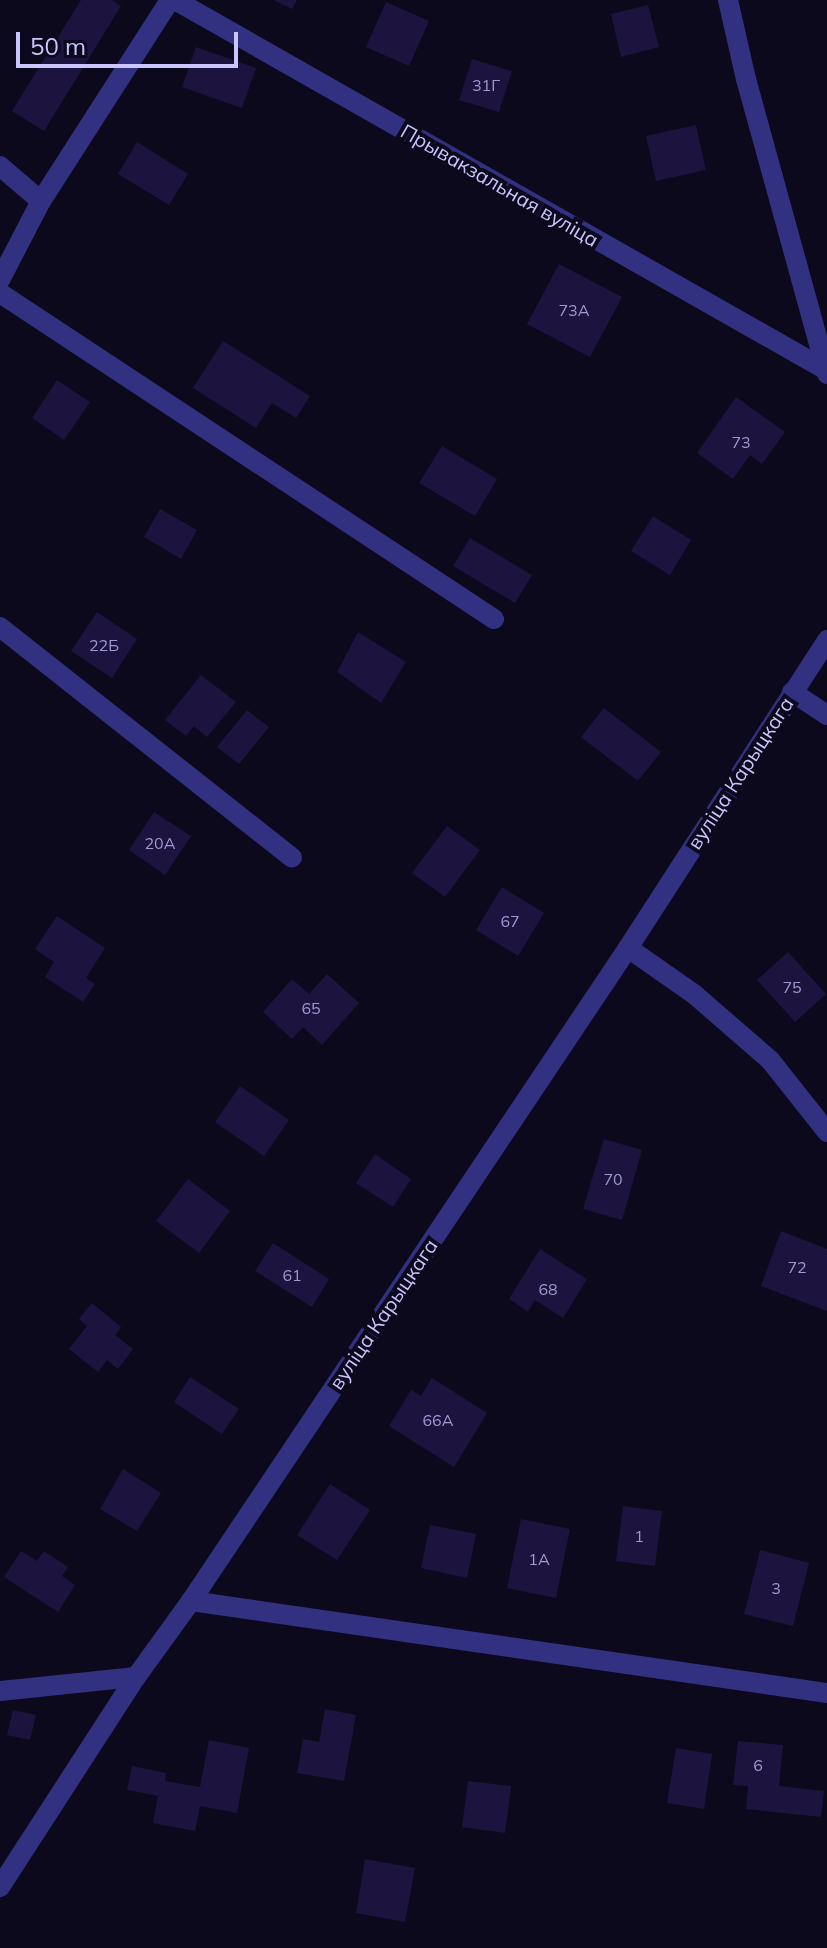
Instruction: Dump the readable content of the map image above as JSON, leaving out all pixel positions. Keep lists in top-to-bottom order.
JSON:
{
  "streets": {
    "street": ["Прывакзальная вуліца", "вуліца Карыцкага"]
  },
  "house_numbers": [
    "31Г",
    "73А",
    "73",
    "22Б",
    "20А",
    "67",
    "75",
    "65",
    "70",
    "72",
    "61",
    "68",
    "66А",
    "1",
    "1А",
    "3",
    "6"
  ],
  "scale_bar": "50 m"
}
